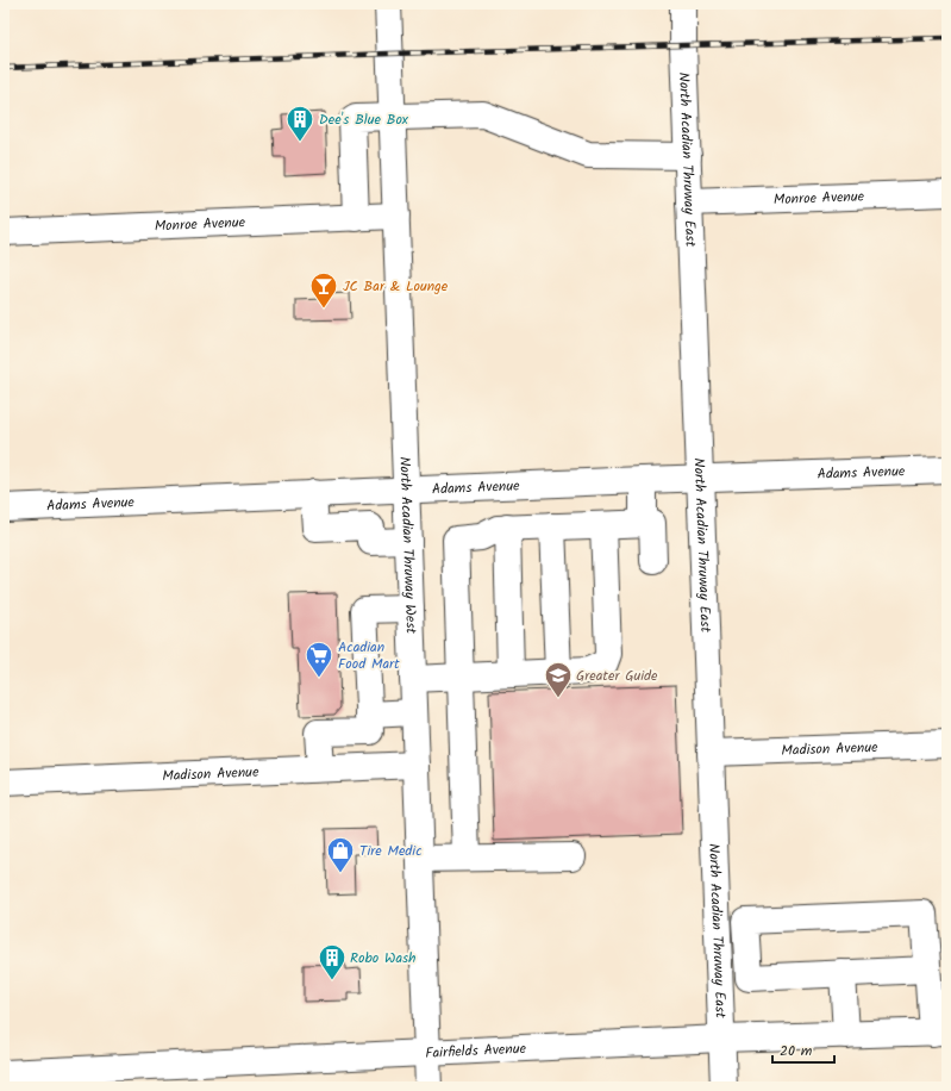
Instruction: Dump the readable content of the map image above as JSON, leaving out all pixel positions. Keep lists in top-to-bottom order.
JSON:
{
  "streets": {
    "street": [
      "North Acadian Thruway East",
      "Monroe Avenue",
      "Adams Avenue",
      "North Acadian Thruway West",
      "Madison Avenue",
      "Fairfields Avenue"
    ]
  },
  "crossings": [
    ["North Acadian Thruway East", "Monroe Avenue"],
    ["North Acadian Thruway East", "Adams Avenue"],
    ["North Acadian Thruway East", "Madison Avenue"],
    ["North Acadian Thruway East", "Fairfields Avenue"],
    ["Monroe Avenue", "North Acadian Thruway West"],
    ["Adams Avenue", "North Acadian Thruway West"],
    ["North Acadian Thruway West", "Madison Avenue"],
    ["North Acadian Thruway West", "Fairfields Avenue"]
  ],
  "places": {
    "building": ["Dee's Blue Box", "Robo Wash"],
    "bar": ["JC Bar & Lounge"],
    "supermarket": ["Acadian Food Mart"],
    "school or university": ["Greater Guide"],
    "shop": ["Tire Medic"]
  },
  "scale_bar": "20 m"
}
